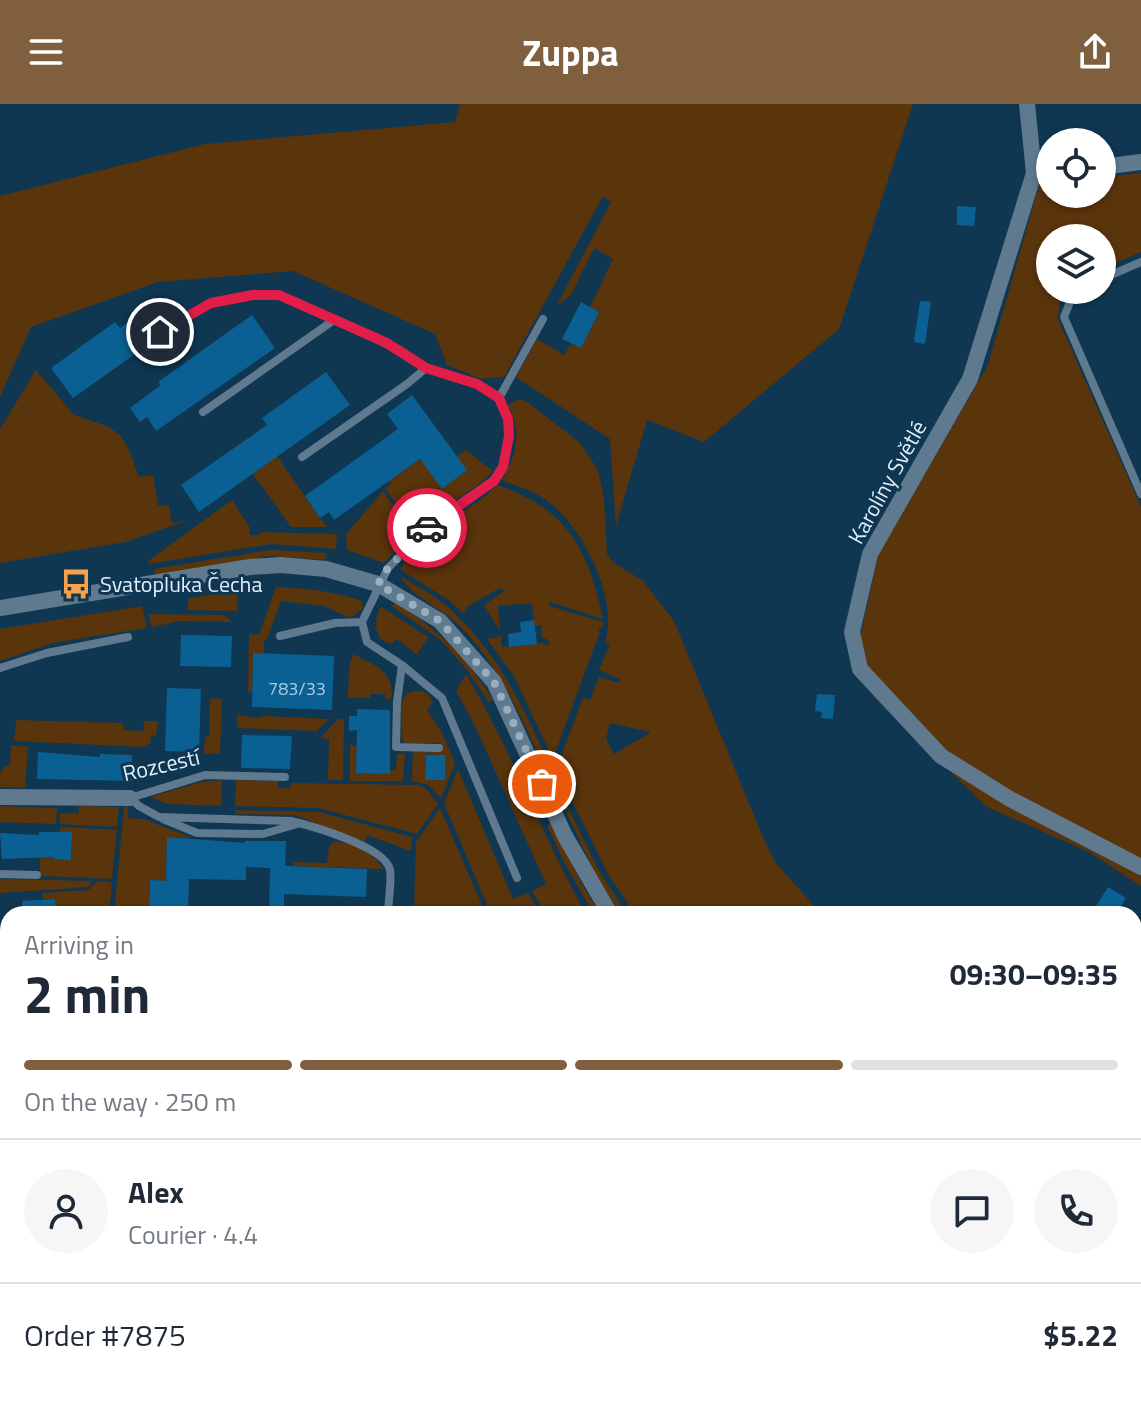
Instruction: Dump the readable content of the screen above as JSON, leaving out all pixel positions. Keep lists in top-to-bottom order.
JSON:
{
  "streets": {
    "street": ["Karolíny Světlé", "Rozcestí"]
  },
  "places": {
    "bus stop": ["Svatopluka Čecha"]
  },
  "house_numbers": ["783/33"],
  "page": {
    "header": "Zuppa",
    "heading": ["2 min", "Arriving in", "09:30–09:35"],
    "panel": [
      "Alex",
      "Courier · 4.4",
      "Order #7875",
      "$5.22"
    ],
    "bar": "On the way · 250 m"
  }
}
